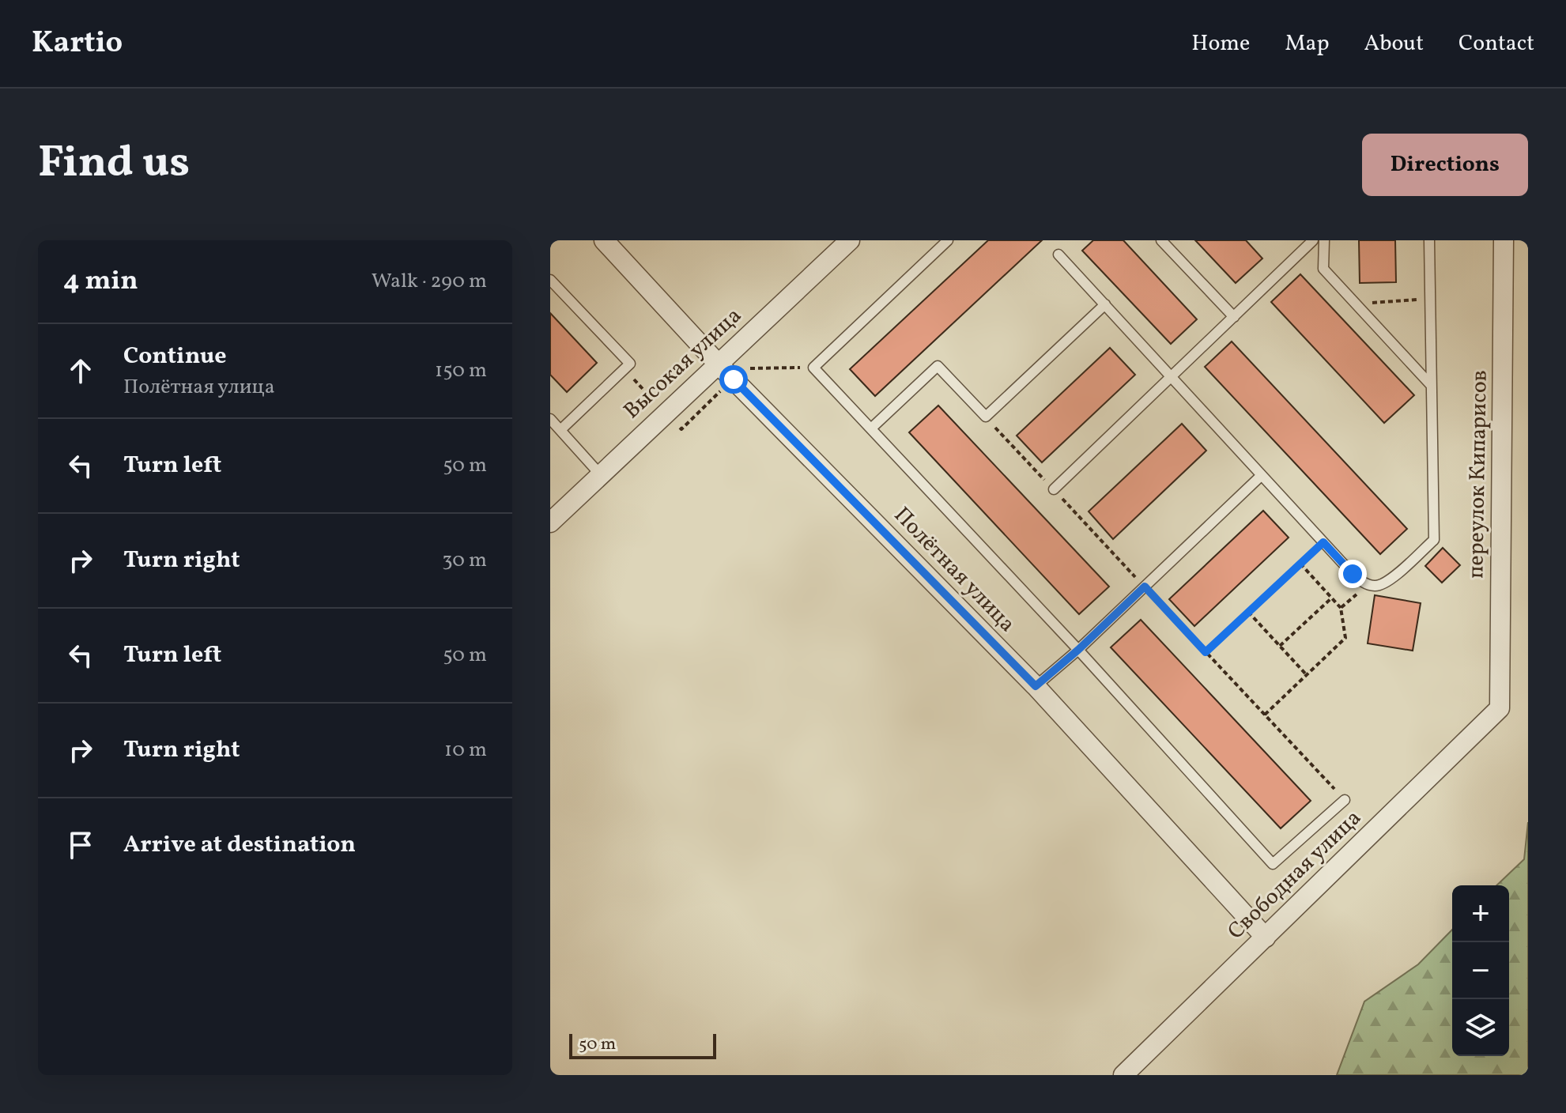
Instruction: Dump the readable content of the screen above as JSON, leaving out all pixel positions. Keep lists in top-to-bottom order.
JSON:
{
  "streets": {
    "street": [
      "Высокая улица",
      "переулок Кипарисов",
      "Полётная улица",
      "Свободная улица"
    ]
  },
  "crossings": [
    ["Высокая улица", "Полётная улица"],
    ["переулок Кипарисов", "Свободная улица"],
    ["Полётная улица", "Свободная улица"]
  ],
  "scale_bar": "50 m",
  "page": {
    "header": "Kartio",
    "nav": [
      "Home",
      "Map",
      "About",
      "Contact"
    ],
    "title": "Find us",
    "buttons": "Directions",
    "heading": ["4 min", "Walk · 290 m"],
    "list": [
      ["Continue", "Полётная улица", "150 m"],
      ["Turn left", "50 m"],
      ["Turn right", "30 m"],
      ["Turn left", "50 m"],
      ["Turn right", "10 m"],
      "Arrive at destination"
    ],
    "map_buttons": ["+", "−"],
    "scale": "50 m"
  }
}
